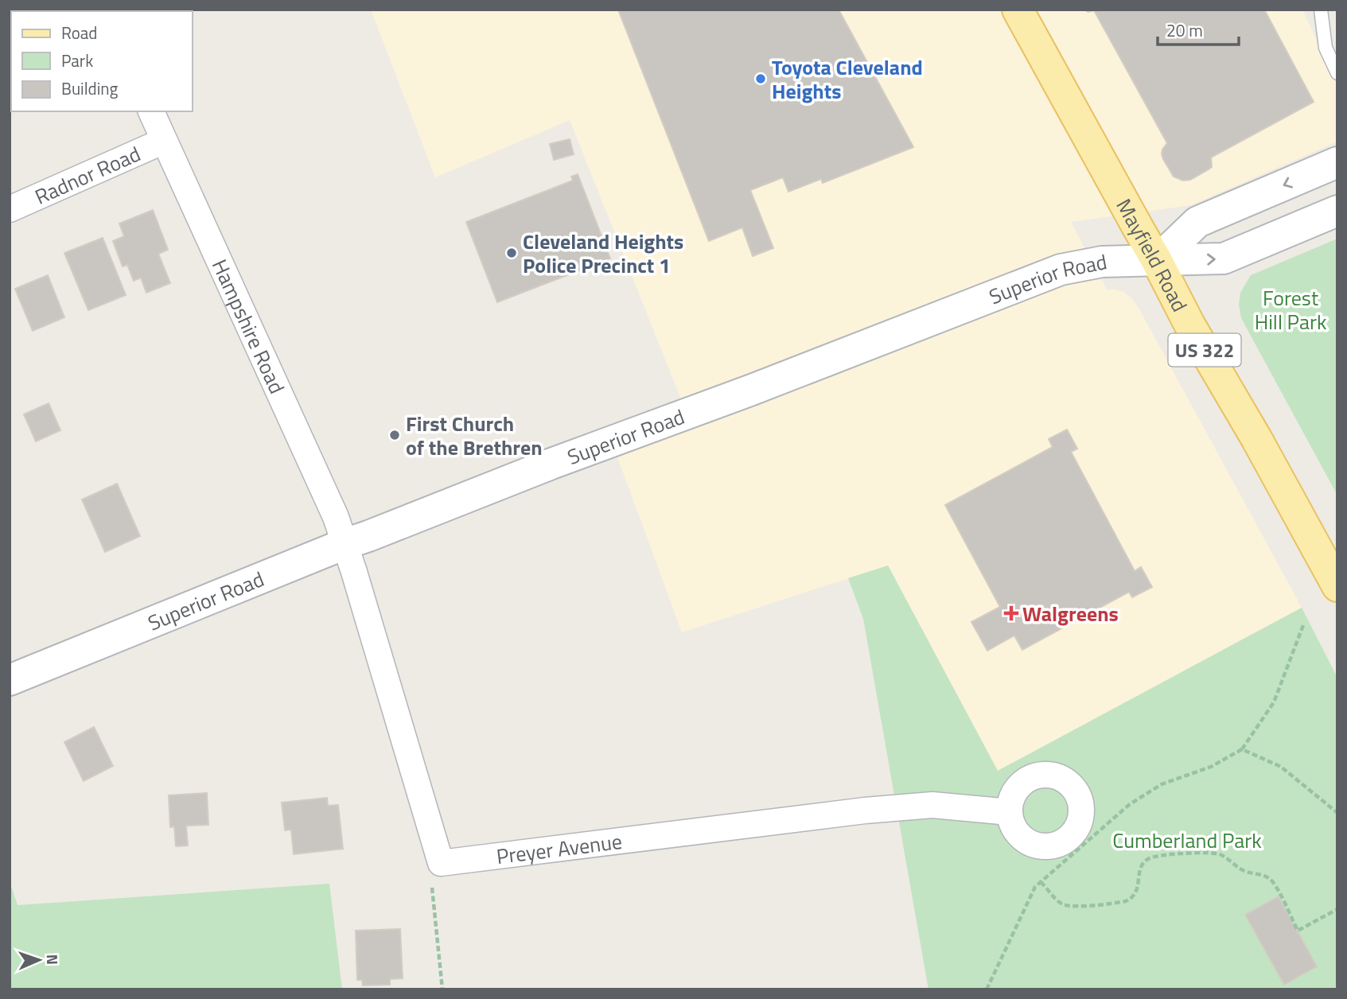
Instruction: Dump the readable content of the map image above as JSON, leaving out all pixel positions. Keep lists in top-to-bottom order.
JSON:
{
  "streets": {
    "main road": ["Mayfield Road", "US 322"],
    "street": [
      "Radnor Road",
      "Superior Road",
      "Hampshire Road",
      "Preyer Avenue"
    ]
  },
  "crossings": [
    ["Radnor Road", "Hampshire Road"],
    ["Mayfield Road", "Superior Road"],
    ["Superior Road", "Hampshire Road"],
    ["Superior Road", "Preyer Avenue"],
    ["Hampshire Road", "Preyer Avenue"]
  ],
  "parks": ["Forest Hill Park", "Cumberland Park"],
  "places": {
    "other": ["Toyota Cleveland Heights", "Cleveland Heights Police Precinct 1", "First Church of the Brethren"],
    "health": ["Walgreens"]
  },
  "legend": ["Road", "Park", "Building"],
  "scale_bar": "20 m",
  "north": "right"
}
